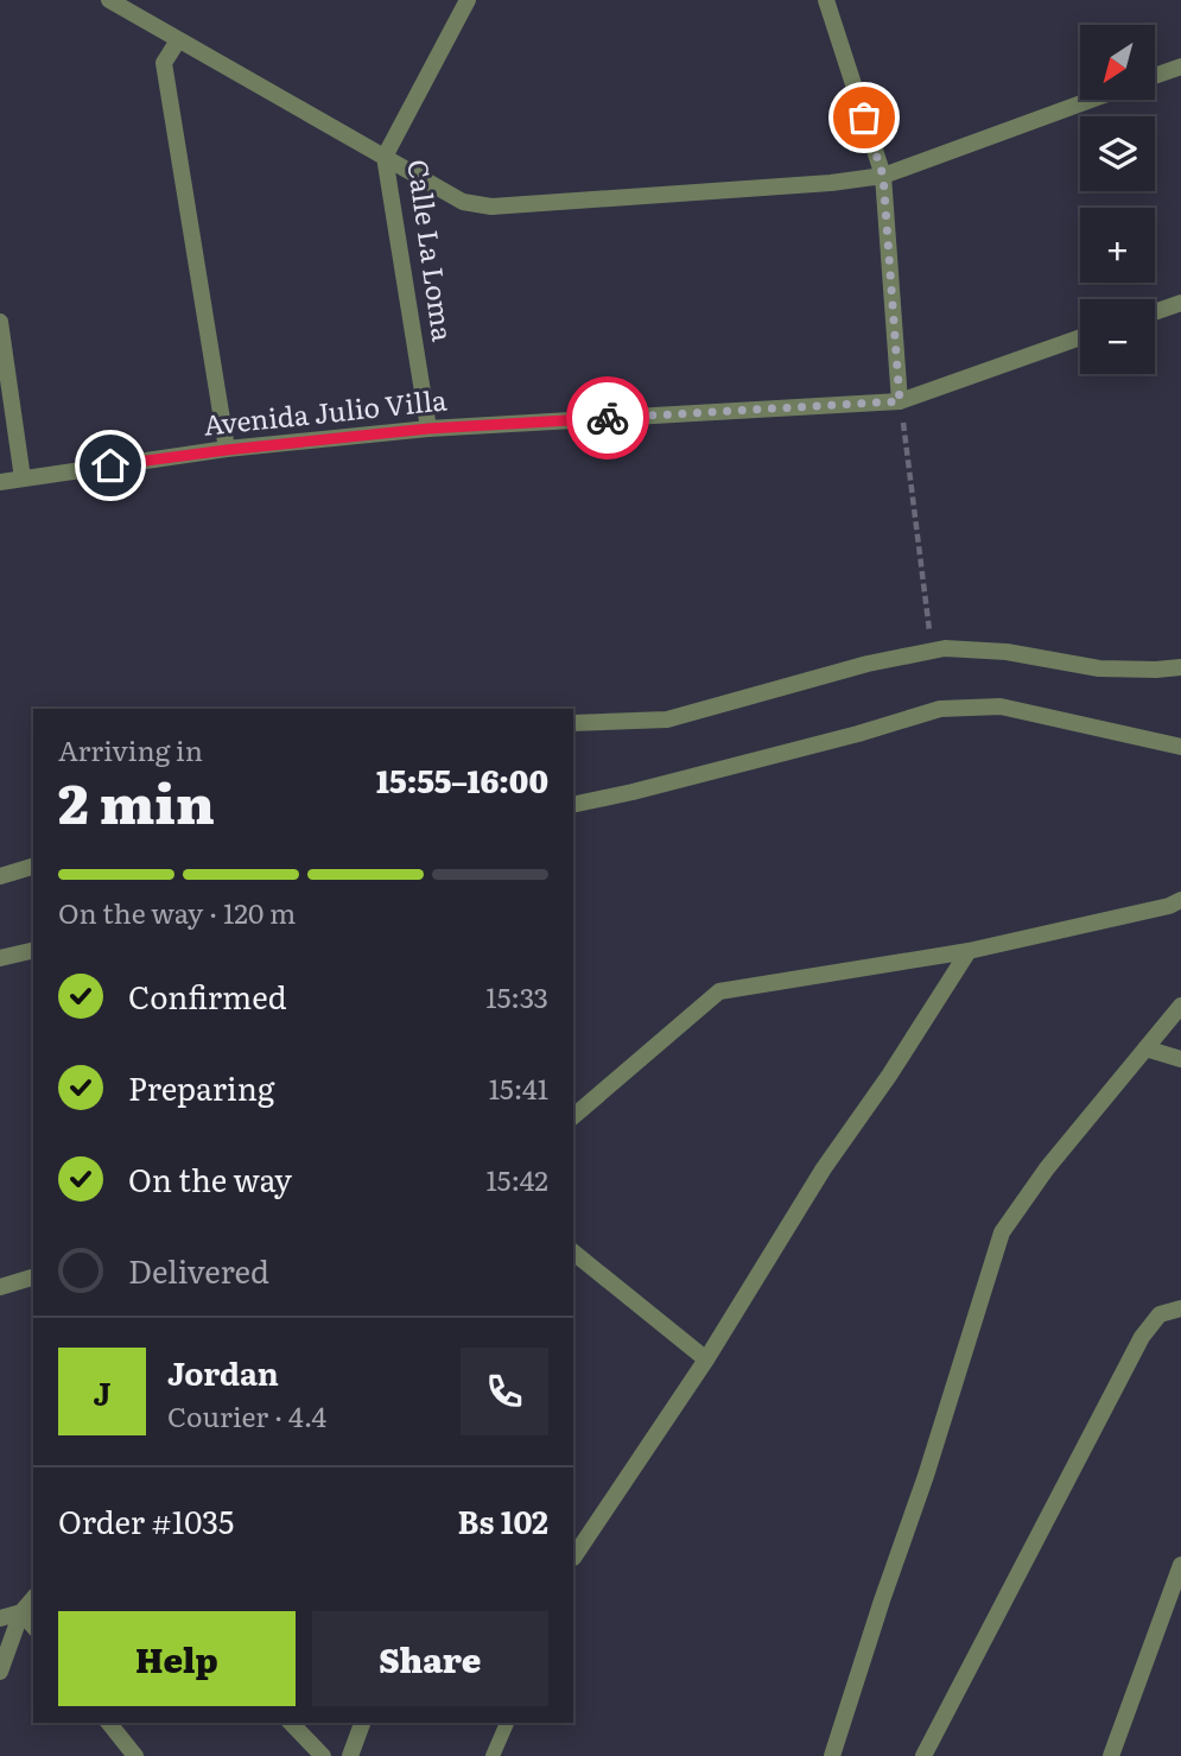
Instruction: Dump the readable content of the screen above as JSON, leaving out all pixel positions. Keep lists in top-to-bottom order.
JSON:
{
  "streets": {
    "street": ["Calle La Loma", "Avenida Julio Villa"]
  },
  "crossings": [
    ["Calle La Loma", "Avenida Julio Villa"]
  ],
  "north": "bottom left",
  "page": {
    "map_buttons": ["+", "−"],
    "heading": ["2 min", "Arriving in", "15:55–16:00"],
    "panel": [
      "Jordan",
      "Courier · 4.4",
      "Order #1035",
      "Bs 102"
    ],
    "bar": "On the way · 120 m",
    "list": [
      ["Confirmed", "15:33"],
      ["Preparing", "15:41"],
      ["On the way", "15:42"],
      "Delivered"
    ],
    "round": "J",
    "buttons": ["Help", "Share"]
  }
}
